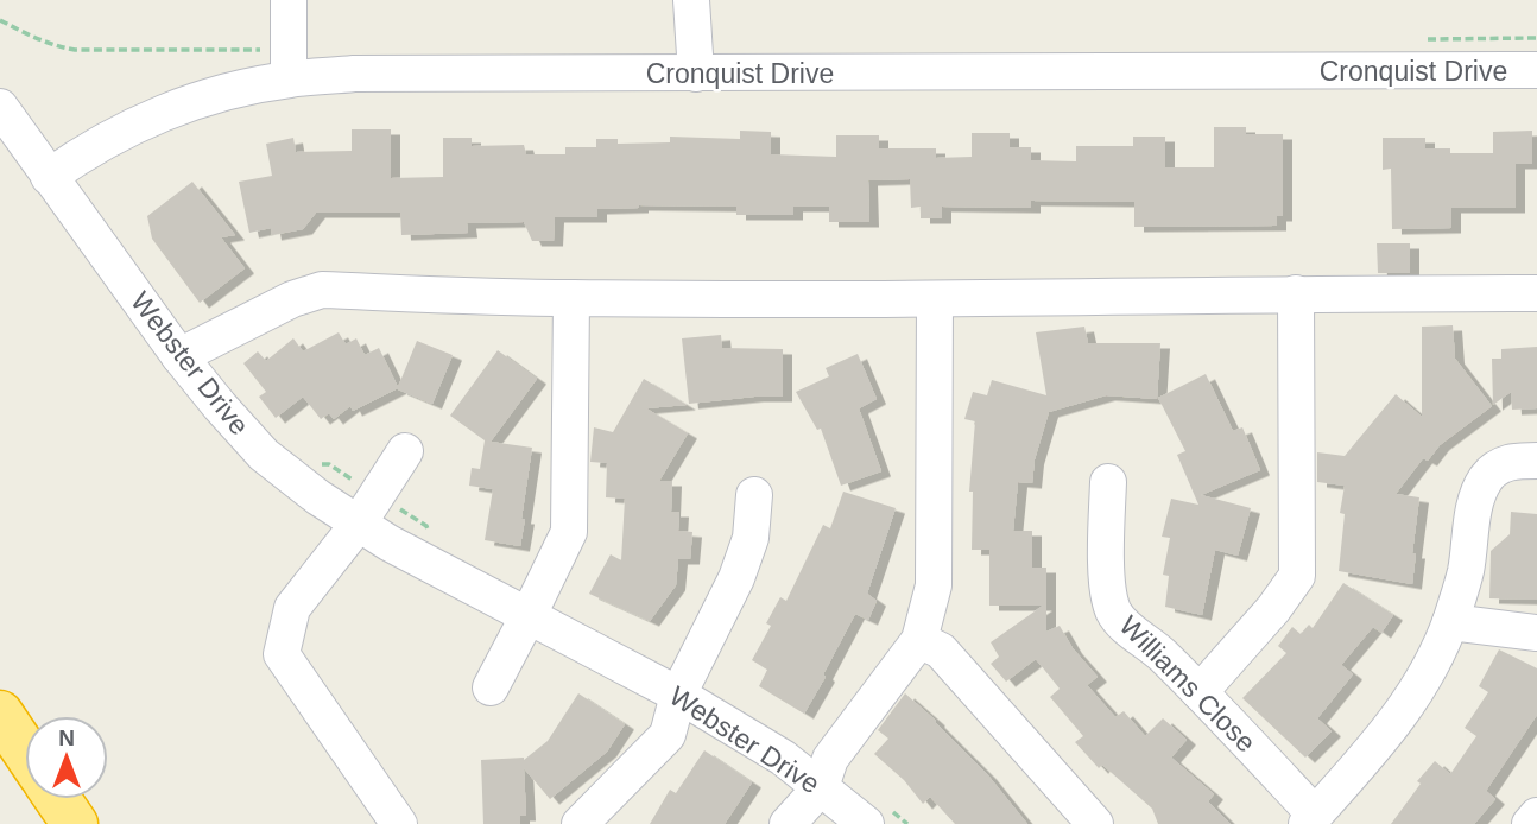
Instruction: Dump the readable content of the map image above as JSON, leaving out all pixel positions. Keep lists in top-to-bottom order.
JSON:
{
  "streets": {
    "street": ["Cronquist Drive", "Webster Drive", "Williams Close"]
  },
  "crossings": [
    ["Cronquist Drive", "Webster Drive"]
  ],
  "north": "top"
}
